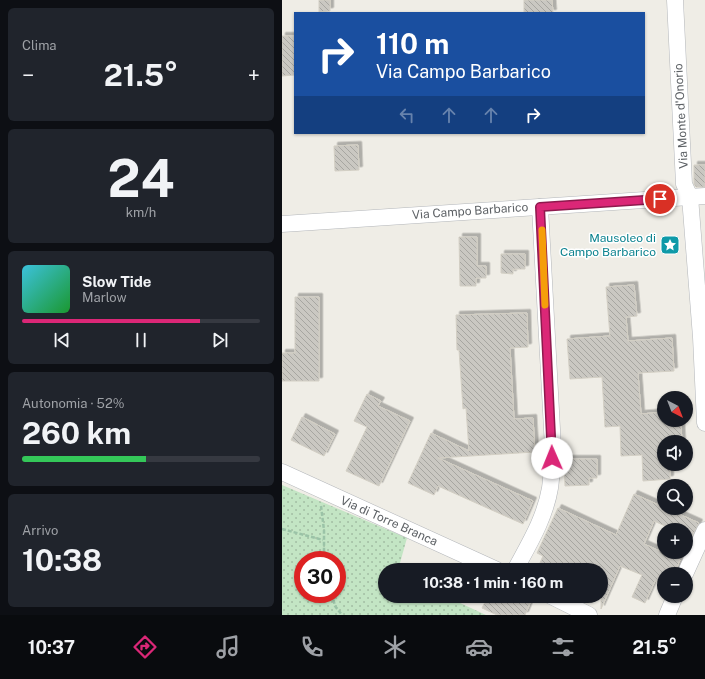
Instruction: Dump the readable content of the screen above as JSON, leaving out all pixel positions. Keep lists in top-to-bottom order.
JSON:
{
  "streets": {
    "street": ["Via Monte d'Onorio", "Via Campo Barbarico", "Via di Torre Branca"]
  },
  "crossings": [
    ["Via Monte d'Onorio", "Via Campo Barbarico"]
  ],
  "places": {
    "place": ["Mausoleo di Campo Barbarico"]
  },
  "north": "bottom right",
  "page": {
    "tile": [
      "Clima",
      ["24", "km/h"],
      ["Autonomia · 52%", "260 km"],
      ["Arrivo", "10:38"]
    ],
    "turn": ["110 m", "Via Campo Barbarico"],
    "heat": ["−", "21.5°", "+"],
    "song": ["Slow Tide", "Marlow"],
    "map_buttons": ["+", "−"],
    "limit": "30",
    "trip": "10:38 · 1 min · 160 m",
    "tabs": ["10:37", "21.5°"]
  }
}
